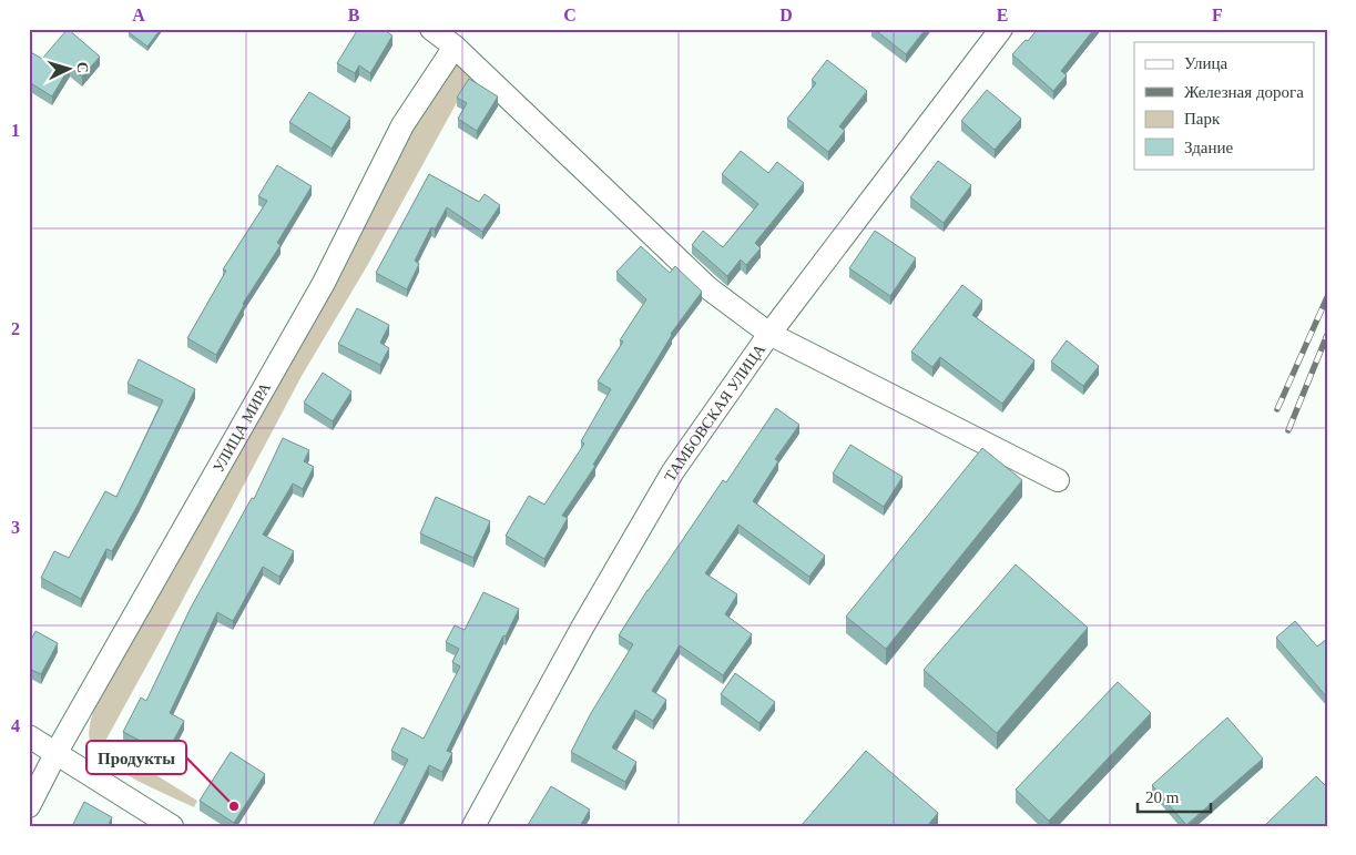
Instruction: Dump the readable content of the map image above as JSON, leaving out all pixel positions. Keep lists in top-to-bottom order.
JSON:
{
  "streets": {
    "street": ["ТАМБОВСКАЯ УЛИЦА", "УЛИЦА МИРА"]
  },
  "places": ["Продукты"],
  "legend": [
    "Улица",
    "Железная дорога",
    "Парк",
    "Здание"
  ],
  "scale_bar": "20 m",
  "north": "right",
  "grid": {
    "columns": [
      "A",
      "B",
      "C",
      "D",
      "E",
      "F"
    ],
    "rows": [
      "1",
      "2",
      "3",
      "4"
    ]
  }
}
